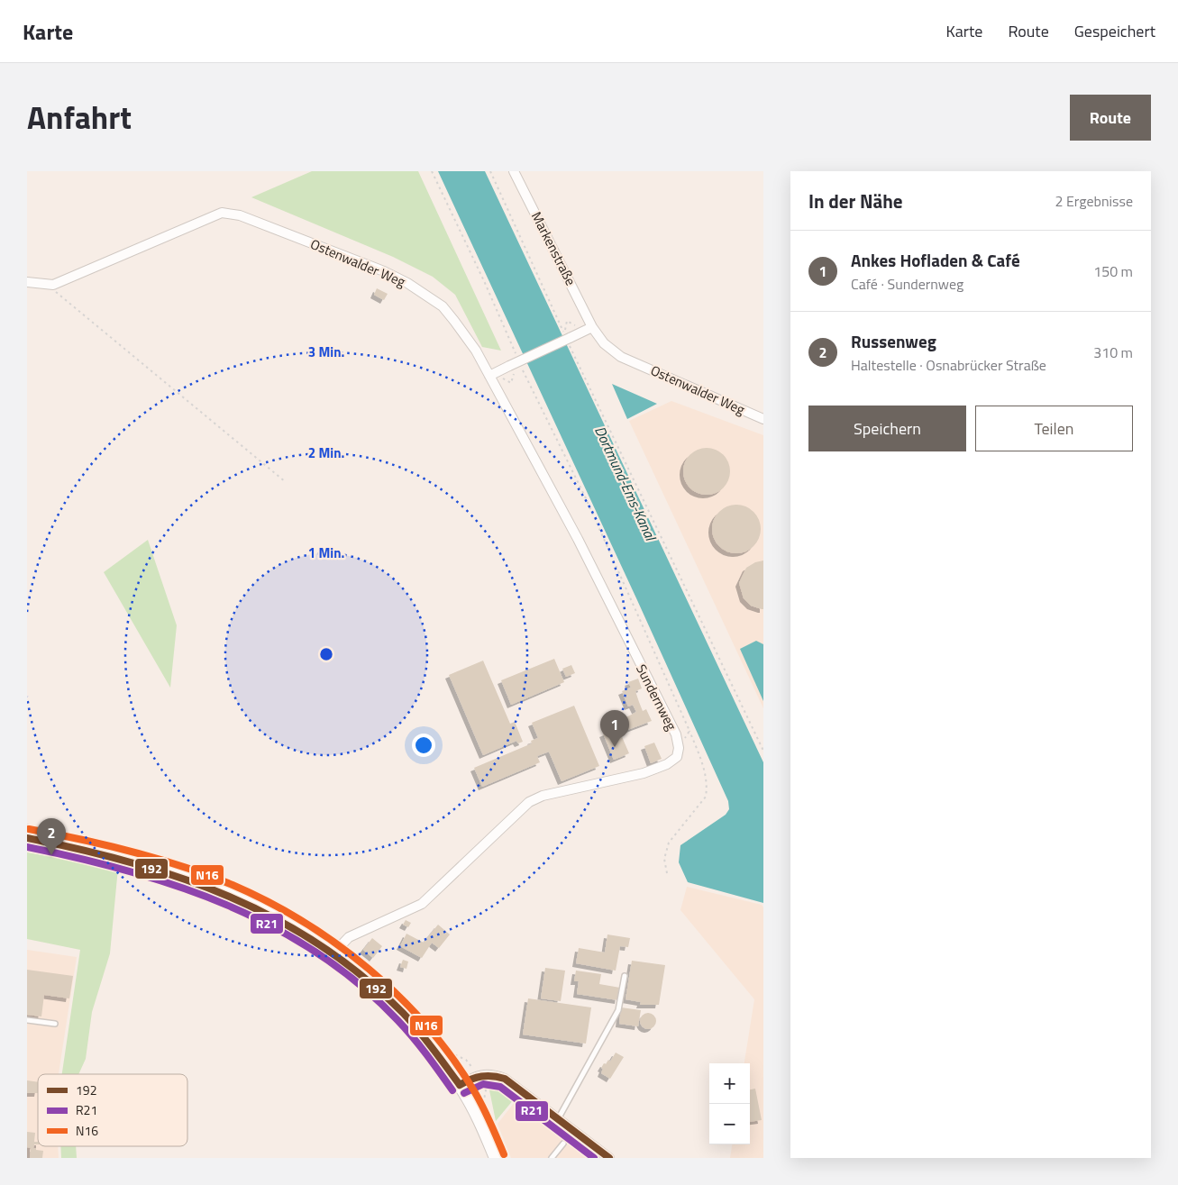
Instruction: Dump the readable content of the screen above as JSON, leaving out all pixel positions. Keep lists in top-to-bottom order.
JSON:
{
  "streets": {
    "street": ["Markenstraße", "Ostenwalder Weg", "Sundernweg"]
  },
  "crossings": [
    ["Markenstraße", "Ostenwalder Weg"],
    ["Ostenwalder Weg", "Sundernweg"]
  ],
  "water": ["Dortmund-Ems-Kanal"],
  "lines": ["transit line N16", "transit line 192", "transit line R21"],
  "legend": ["192", "R21", "N16"],
  "page": {
    "header": "Karte",
    "nav": ["Karte", "Route", "Gespeichert"],
    "title": "Anfahrt",
    "buttons": [
      "Route",
      ["Speichern", "Teilen"]
    ],
    "heading": ["In der Nähe", "2 Ergebnisse"],
    "list": [
      {
        "mark": "1",
        "name": "Ankes Hofladen & Café",
        "note": "Café · Sundernweg",
        "value": "150 m"
      },
      {
        "mark": "2",
        "name": "Russenweg",
        "note": "Haltestelle · Osnabrücker Straße",
        "value": "310 m"
      }
    ],
    "pins": ["1", "2"],
    "map_buttons": ["+", "−"]
  },
  "rings": ["3 Min.", "2 Min.", "1 Min."]
}
